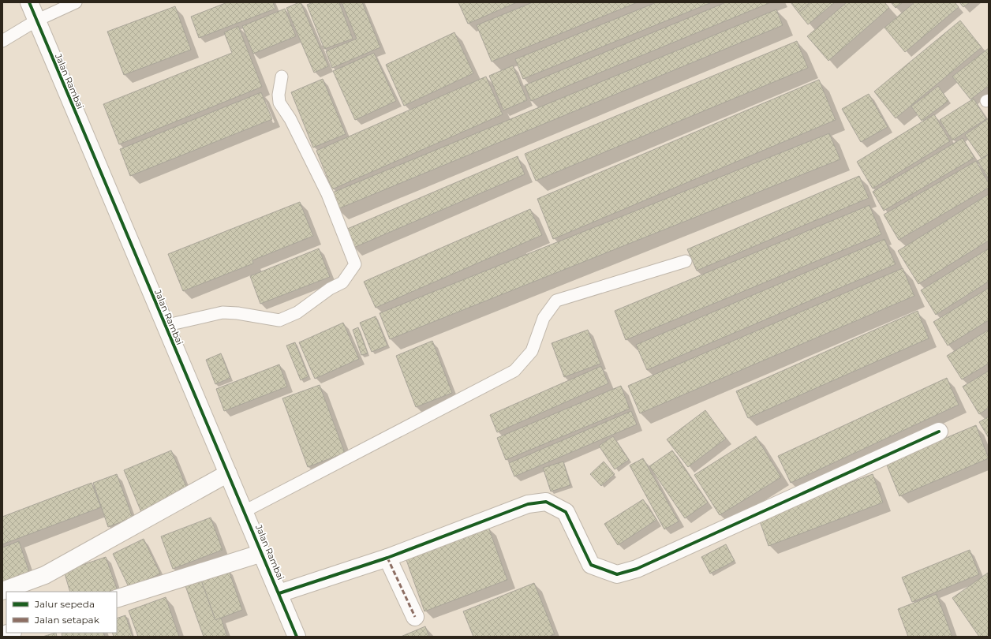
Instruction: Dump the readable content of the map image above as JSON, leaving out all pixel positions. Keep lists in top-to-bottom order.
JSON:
{
  "streets": {
    "street": ["Jalan Rambai"]
  },
  "legend": ["Jalur sepeda", "Jalan setapak"]
}
